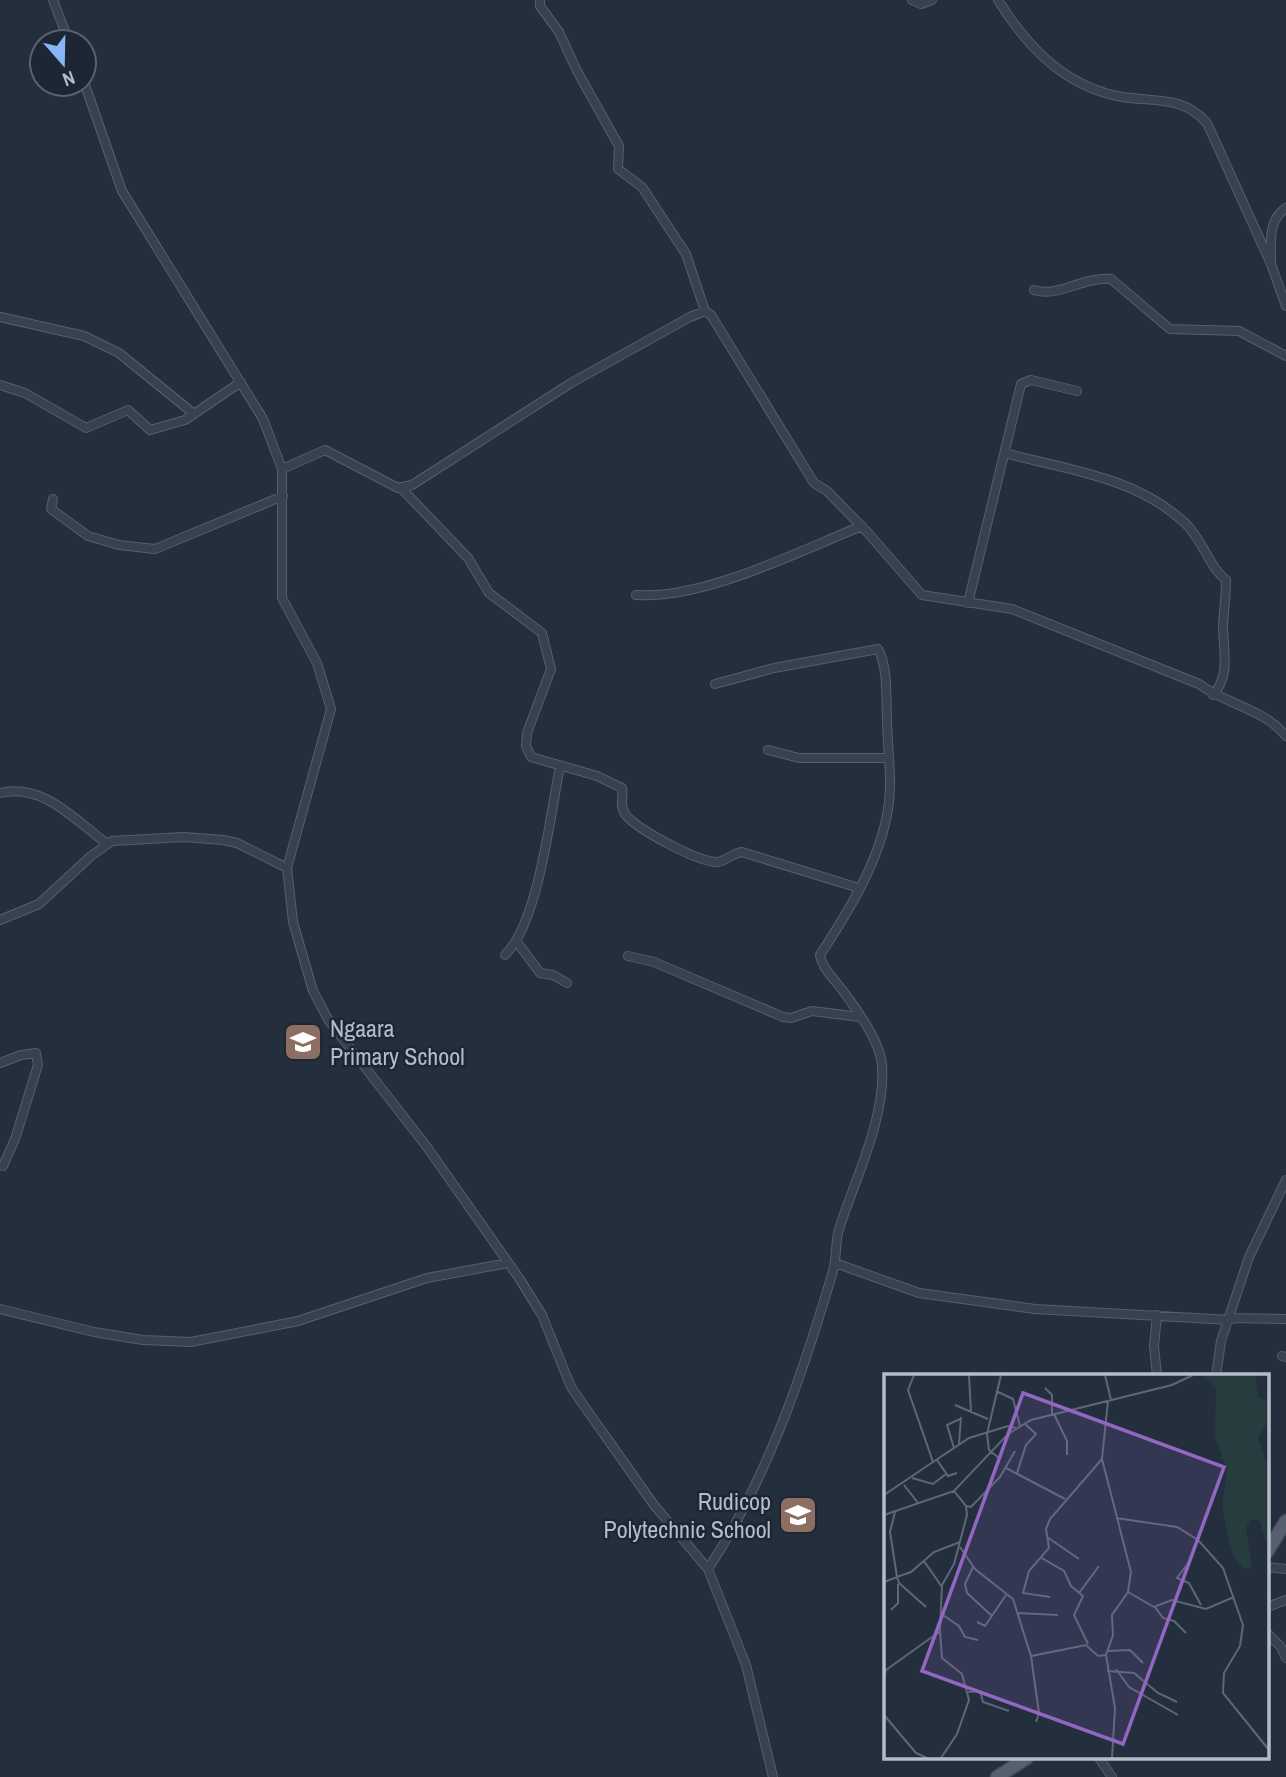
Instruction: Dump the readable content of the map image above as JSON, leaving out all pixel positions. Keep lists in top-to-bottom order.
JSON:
{
  "places": {
    "school or university": ["Ngaara Primary School", "Rudicop Polytechnic School"]
  },
  "north": "bottom"
}
